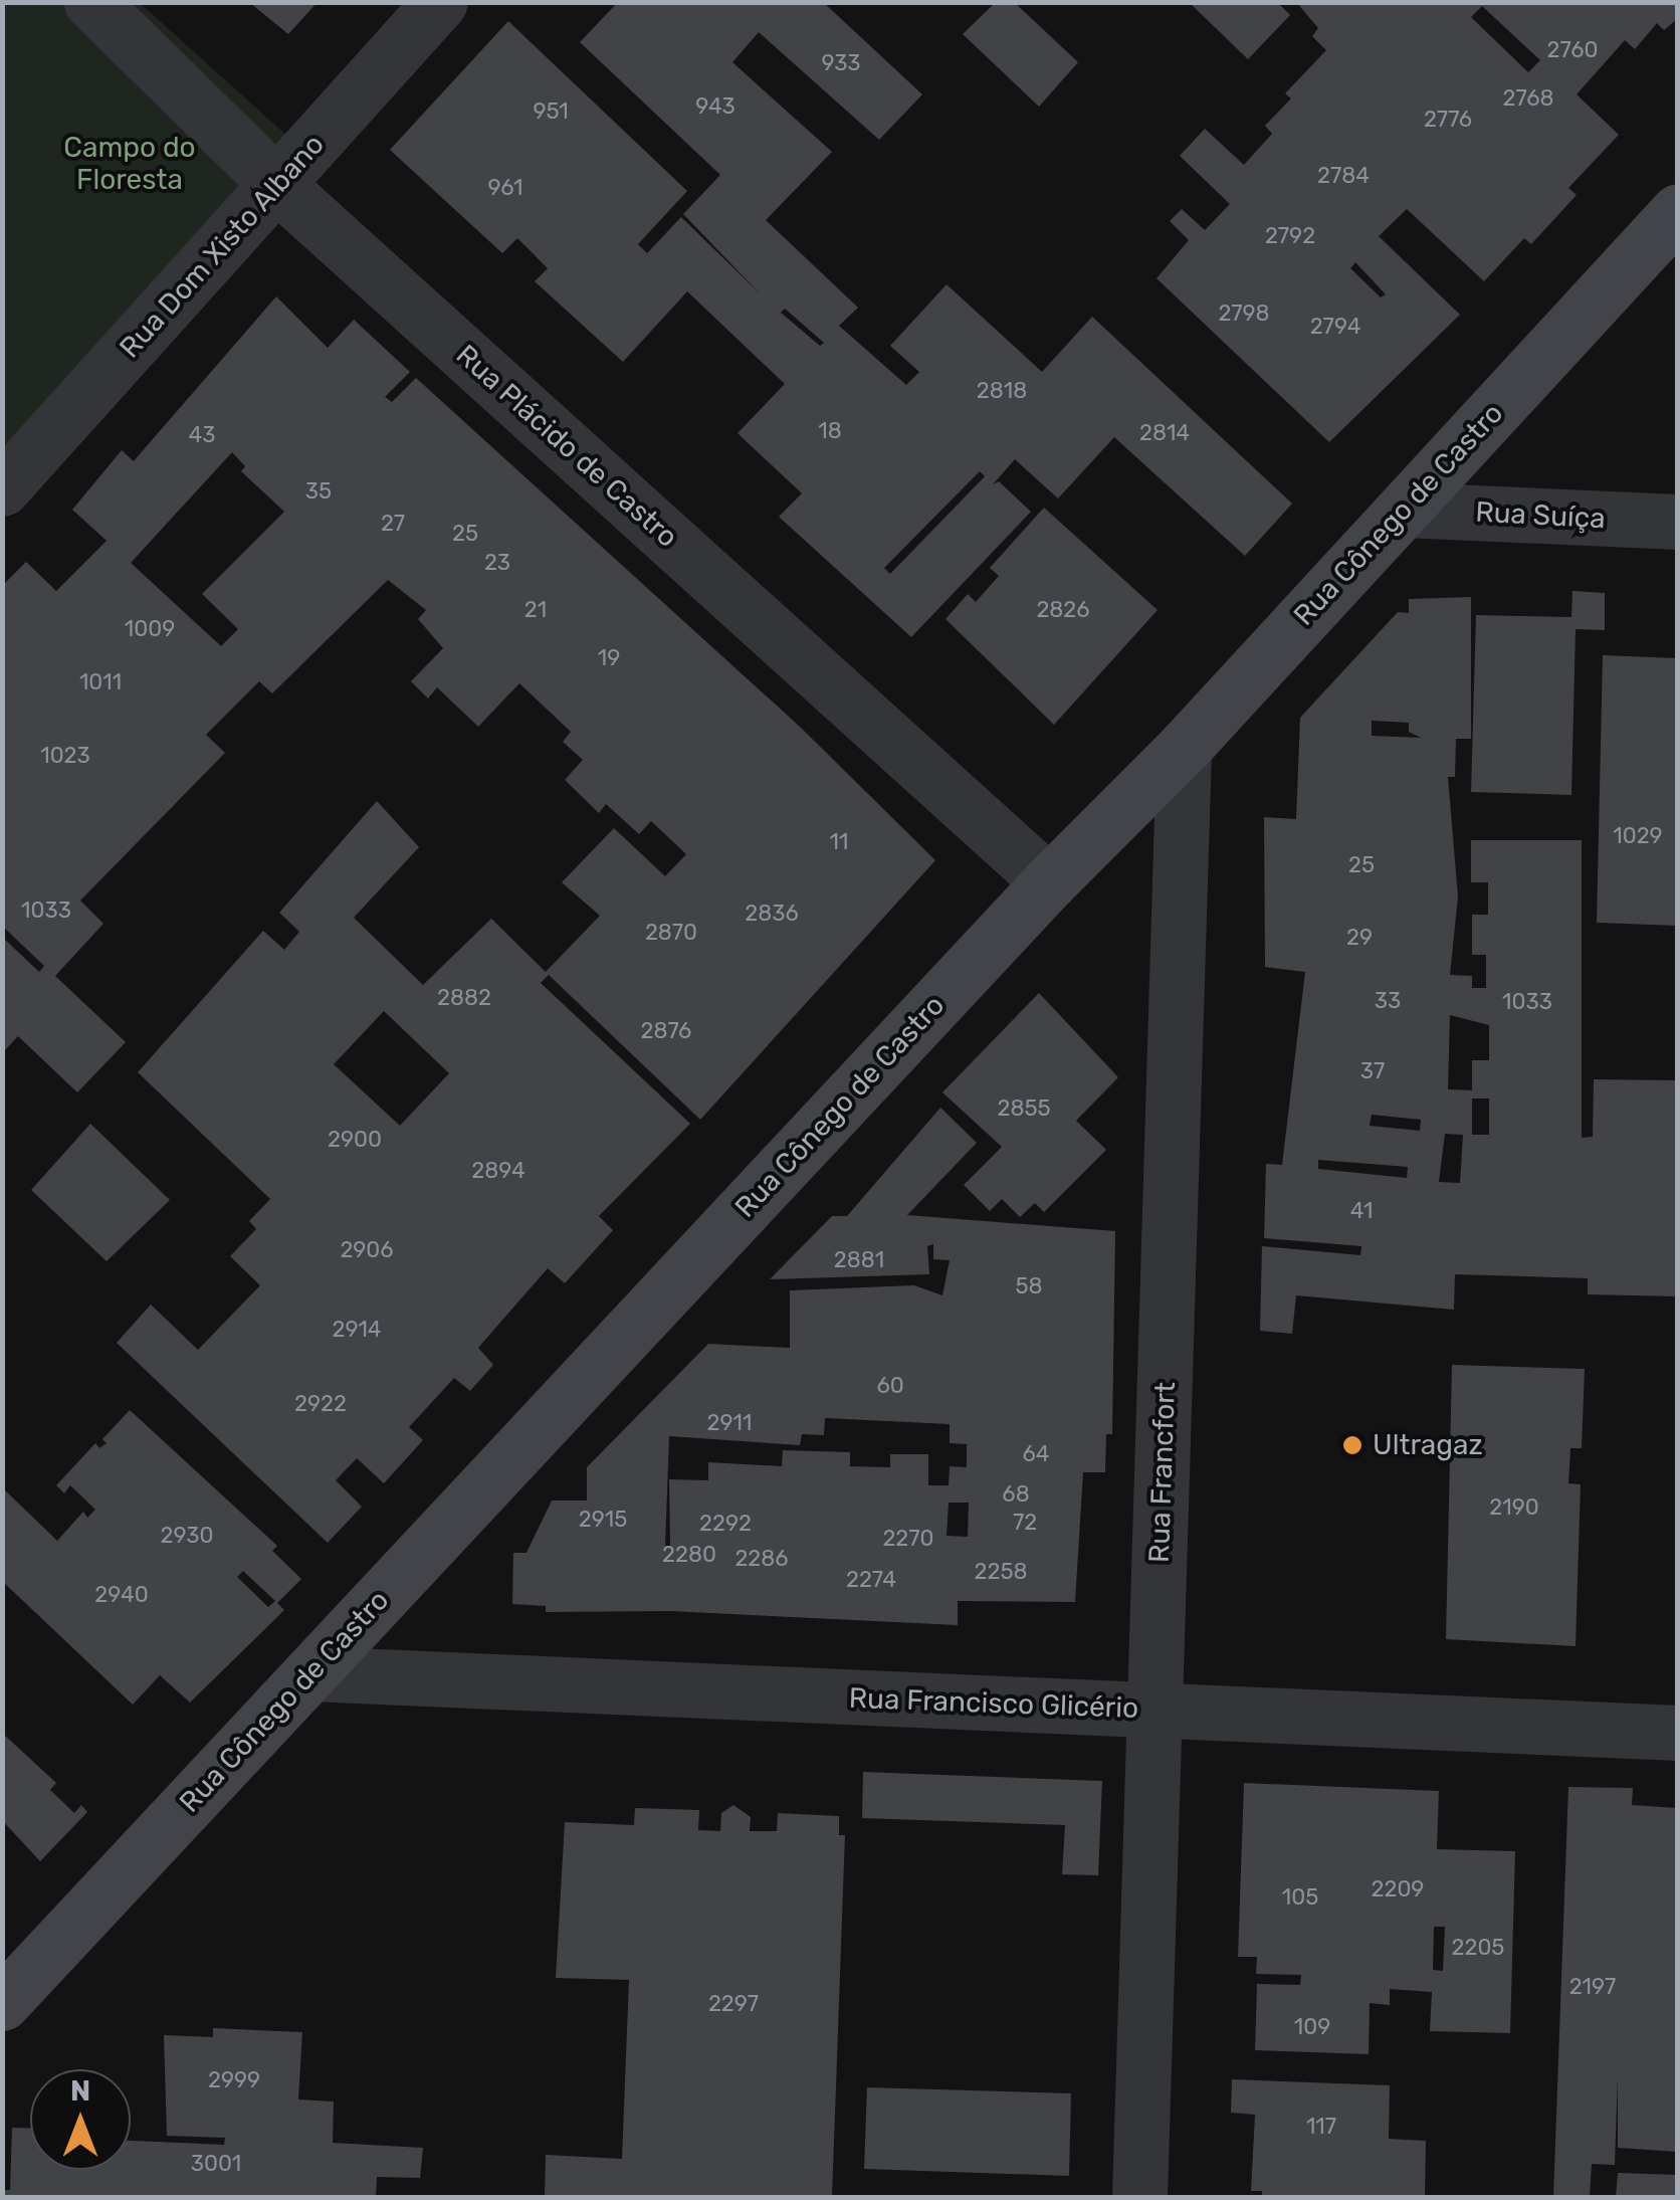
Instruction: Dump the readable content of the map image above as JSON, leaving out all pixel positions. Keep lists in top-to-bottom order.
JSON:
{
  "streets": {
    "main road": ["Rua Cônego de Castro"],
    "street": [
      "Rua Dom Xisto Albano",
      "Rua Plácido de Castro",
      "Rua Suíça",
      "Rua Francfort",
      "Rua Francisco Glicério"
    ]
  },
  "crossings": [
    ["Rua Dom Xisto Albano", "Rua Plácido de Castro"],
    ["Rua Plácido de Castro", "Rua Cônego de Castro"],
    ["Rua Cônego de Castro", "Rua Suíça"],
    ["Rua Cônego de Castro", "Rua Francfort"],
    ["Rua Cônego de Castro", "Rua Francisco Glicério"],
    ["Rua Francfort", "Rua Francisco Glicério"]
  ],
  "parks": ["Campo do Floresta"],
  "places": ["Ultragaz"],
  "house_numbers": [
    "2760",
    "933",
    "2768",
    "943",
    "951",
    "2776",
    "2784",
    "961",
    "2792",
    "2798",
    "2794",
    "2818",
    "18",
    "2814",
    "43",
    "35",
    "27",
    "25",
    "23",
    "21",
    "2826",
    "1009",
    "19",
    "1011",
    "1023",
    "1029",
    "11",
    "25",
    "1033",
    "2836",
    "2870",
    "29",
    "2882",
    "33",
    "1033",
    "2876",
    "37",
    "2855",
    "2900",
    "2894",
    "41",
    "2906",
    "2881",
    "58",
    "2914",
    "60",
    "2922",
    "2911",
    "64",
    "68",
    "2190",
    "2915",
    "72",
    "2292",
    "2930",
    "2270",
    "2280",
    "2286",
    "2258",
    "2274",
    "2940",
    "2209",
    "105",
    "2205",
    "2197",
    "2297",
    "109",
    "2999",
    "117",
    "3001"
  ],
  "north": "top"
}
